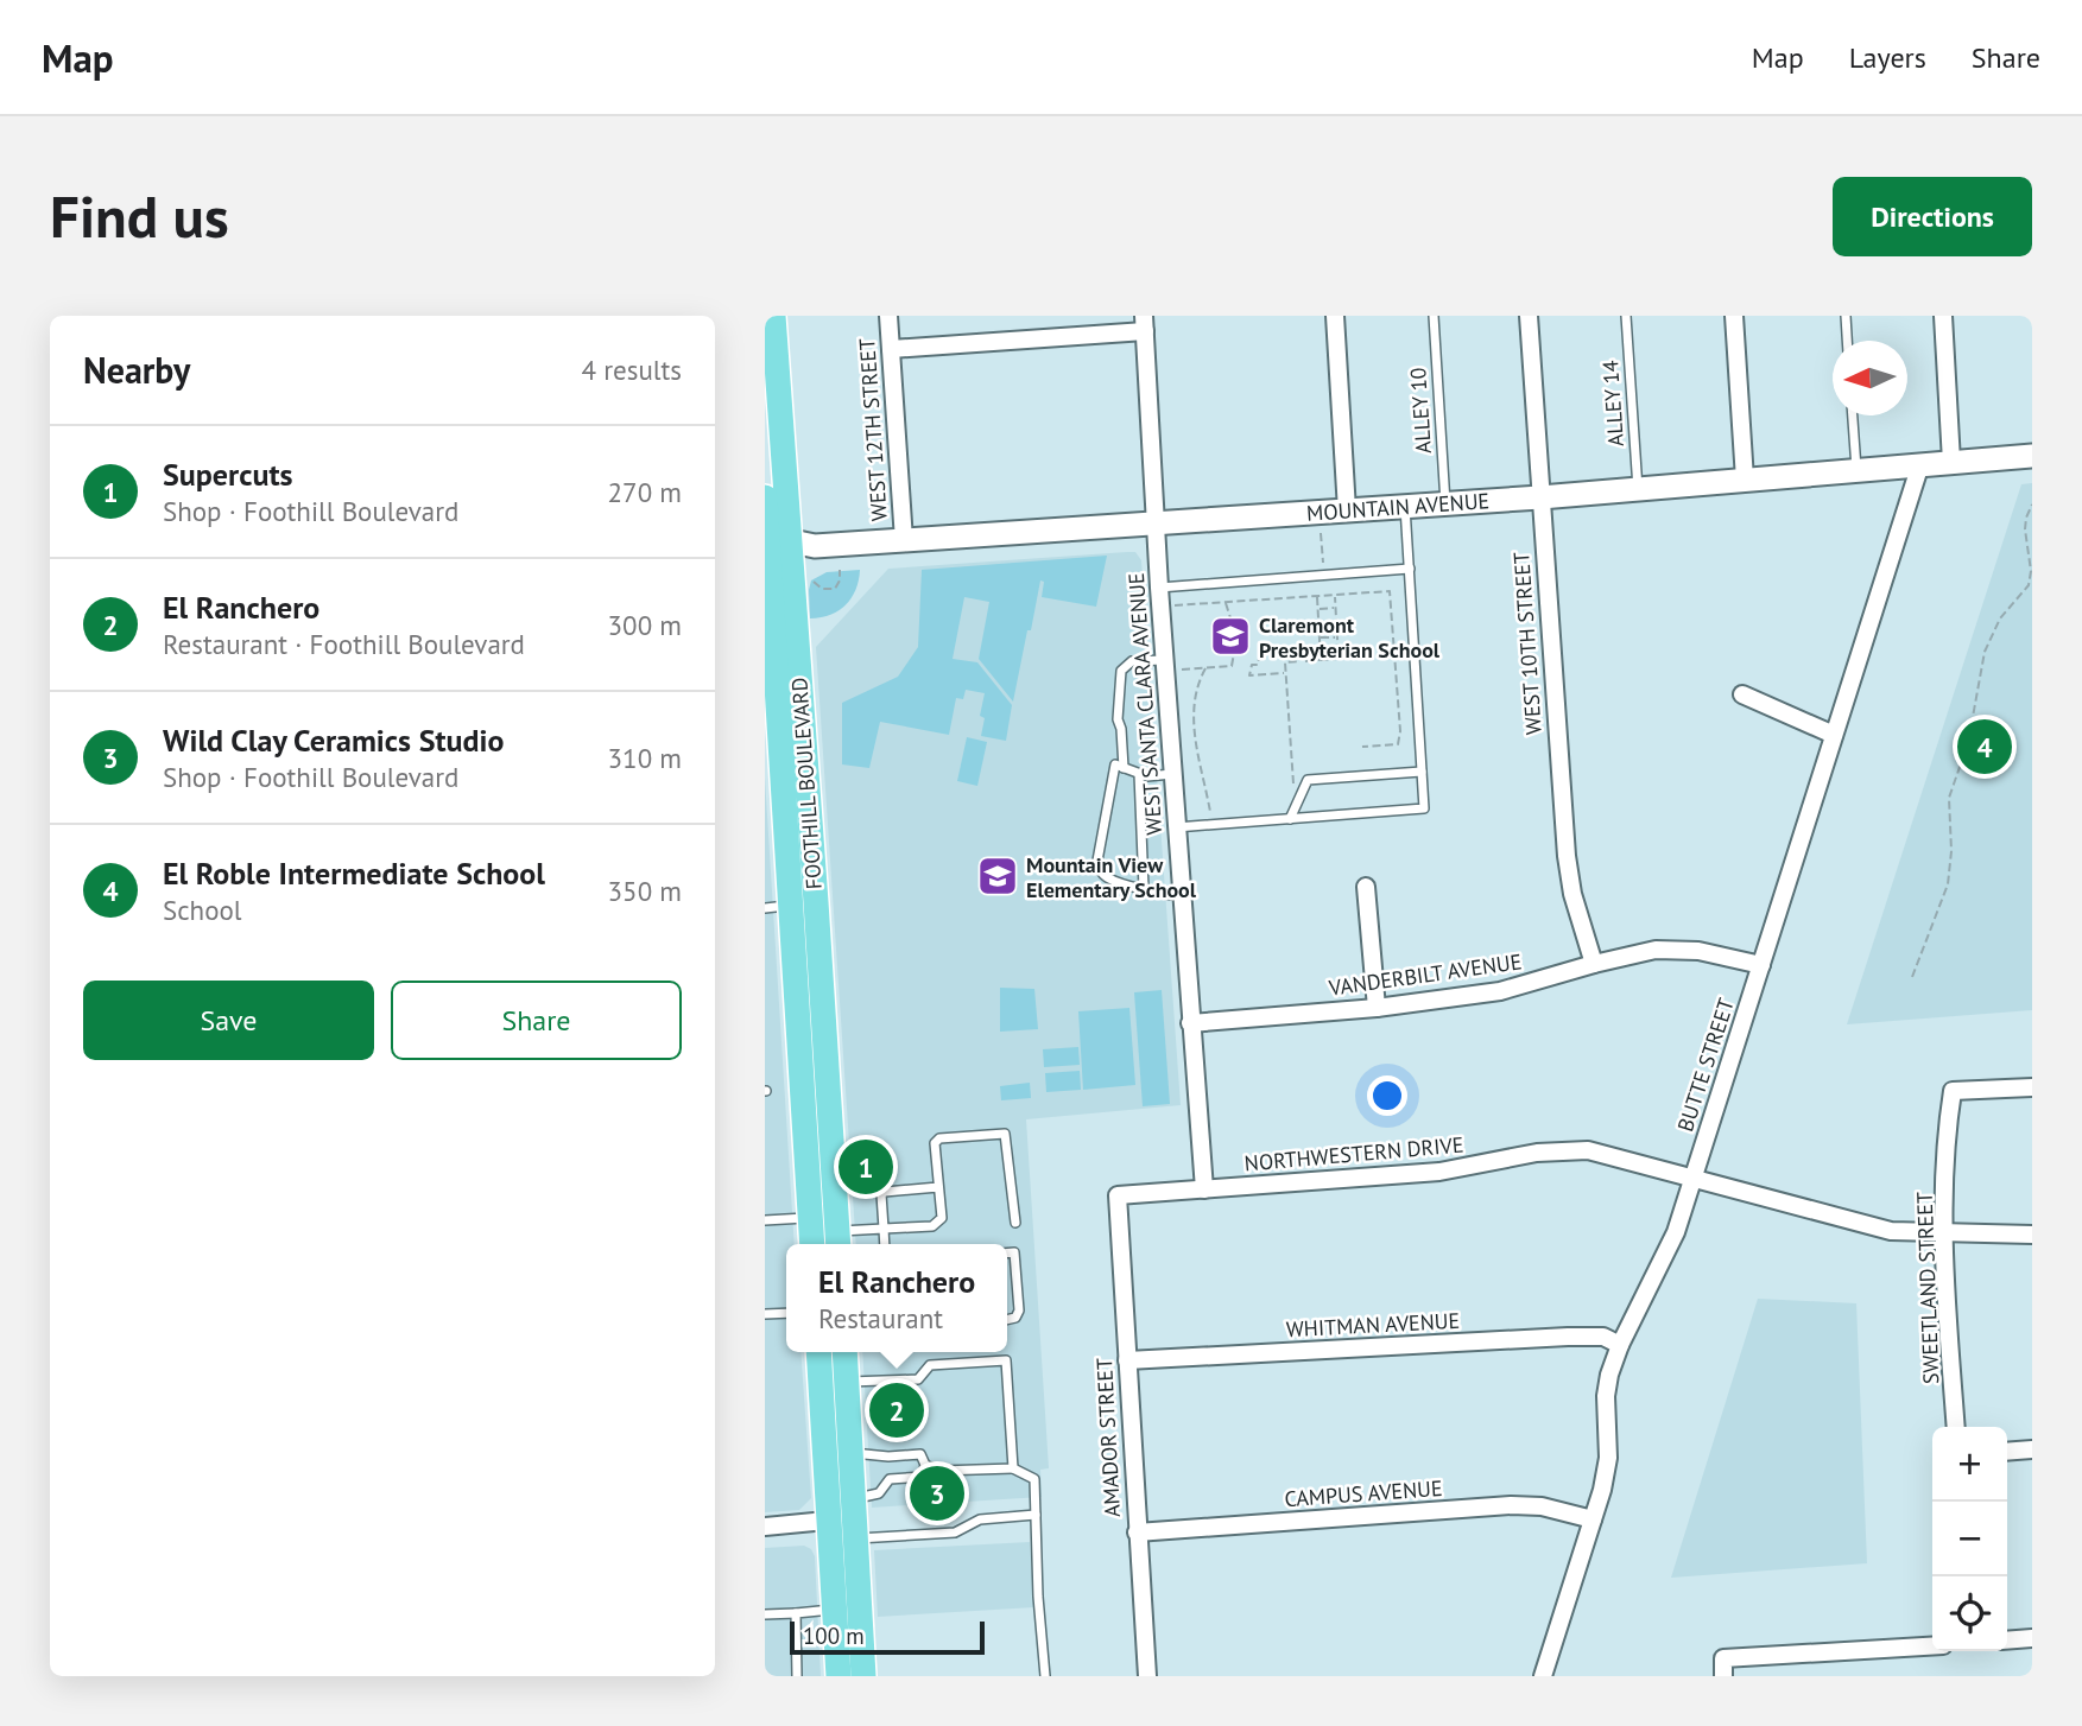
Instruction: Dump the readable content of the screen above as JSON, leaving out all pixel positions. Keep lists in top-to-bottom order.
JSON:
{
  "streets": {
    "main road": ["MOUNTAIN AVENUE", "FOOTHILL BOULEVARD"],
    "street": [
      "WEST 12TH STREET",
      "WEST 10TH STREET",
      "WEST SANTA CLARA AVENUE",
      "VANDERBILT AVENUE",
      "BUTTE STREET",
      "NORTHWESTERN DRIVE",
      "SWEETLAND STREET",
      "WHITMAN AVENUE",
      "AMADOR STREET",
      "CAMPUS AVENUE"
    ],
    "lane": ["ALLEY 14", "ALLEY 10"]
  },
  "crossings": [
    ["ALLEY 14", "MOUNTAIN AVENUE"],
    ["ALLEY 10", "MOUNTAIN AVENUE"],
    ["WEST 12TH STREET", "MOUNTAIN AVENUE"],
    ["MOUNTAIN AVENUE", "WEST 10TH STREET"],
    ["MOUNTAIN AVENUE", "WEST SANTA CLARA AVENUE"],
    ["MOUNTAIN AVENUE", "FOOTHILL BOULEVARD"],
    ["MOUNTAIN AVENUE", "BUTTE STREET"],
    ["WEST 10TH STREET", "VANDERBILT AVENUE"],
    ["WEST SANTA CLARA AVENUE", "VANDERBILT AVENUE"],
    ["WEST SANTA CLARA AVENUE", "NORTHWESTERN DRIVE"],
    ["VANDERBILT AVENUE", "BUTTE STREET"],
    ["BUTTE STREET", "NORTHWESTERN DRIVE"],
    ["BUTTE STREET", "WHITMAN AVENUE"],
    ["BUTTE STREET", "CAMPUS AVENUE"],
    ["NORTHWESTERN DRIVE", "SWEETLAND STREET"],
    ["NORTHWESTERN DRIVE", "AMADOR STREET"],
    ["WHITMAN AVENUE", "AMADOR STREET"],
    ["AMADOR STREET", "CAMPUS AVENUE"]
  ],
  "places": {
    "school or university": ["Claremont Presbyterian School", "Mountain View Elementary School"]
  },
  "scale_bar": "100 m",
  "north": "left",
  "page": {
    "header": "Map",
    "nav": ["Map", "Layers", "Share"],
    "buttons": [
      "Directions",
      ["Save", "Share"]
    ],
    "title": "Find us",
    "heading": ["Nearby", "4 results"],
    "list": [
      {
        "mark": "1",
        "name": "Supercuts",
        "note": "Shop · Foothill Boulevard",
        "value": "270 m"
      },
      {
        "mark": "2",
        "name": "El Ranchero",
        "note": "Restaurant · Foothill Boulevard",
        "value": "300 m"
      },
      {
        "mark": "3",
        "name": "Wild Clay Ceramics Studio",
        "note": "Shop · Foothill Boulevard",
        "value": "310 m"
      },
      {
        "mark": "4",
        "name": "El Roble Intermediate School",
        "note": "School",
        "value": "350 m"
      }
    ],
    "pins": [
      "4",
      "1",
      "2",
      "3"
    ],
    "popup": ["El Ranchero", "Restaurant"],
    "map_buttons": ["+", "−"],
    "scale": "100 m"
  }
}
